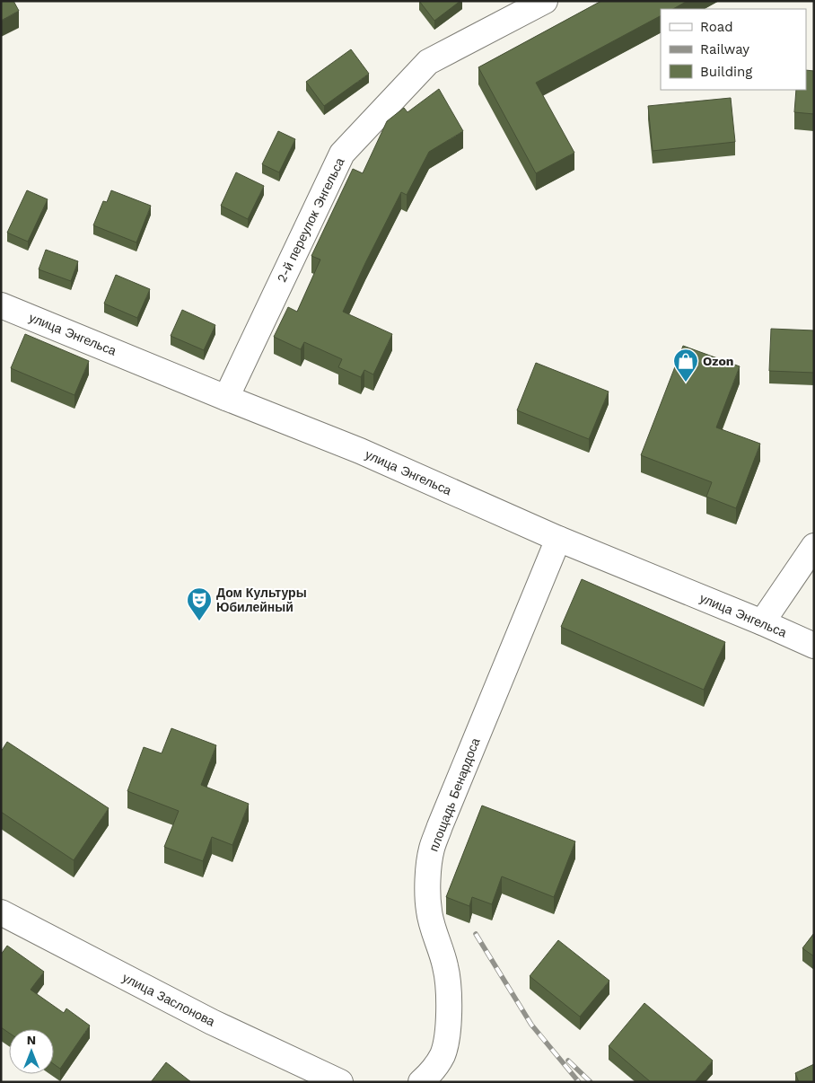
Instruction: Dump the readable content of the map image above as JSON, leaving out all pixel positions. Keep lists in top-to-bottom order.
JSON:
{
  "streets": {
    "street": [
      "2-й переулок Энгельса",
      "улица Энгельса",
      "площадь Бенардоса",
      "улица Заслонова"
    ]
  },
  "crossings": [
    ["2-й переулок Энгельса", "улица Энгельса"],
    ["улица Энгельса", "площадь Бенардоса"]
  ],
  "places": {
    "shop": ["Ozon"],
    "theatre": ["Дом Культуры Юбилейный"]
  },
  "legend": ["Road", "Railway", "Building"],
  "north": "top"
}
